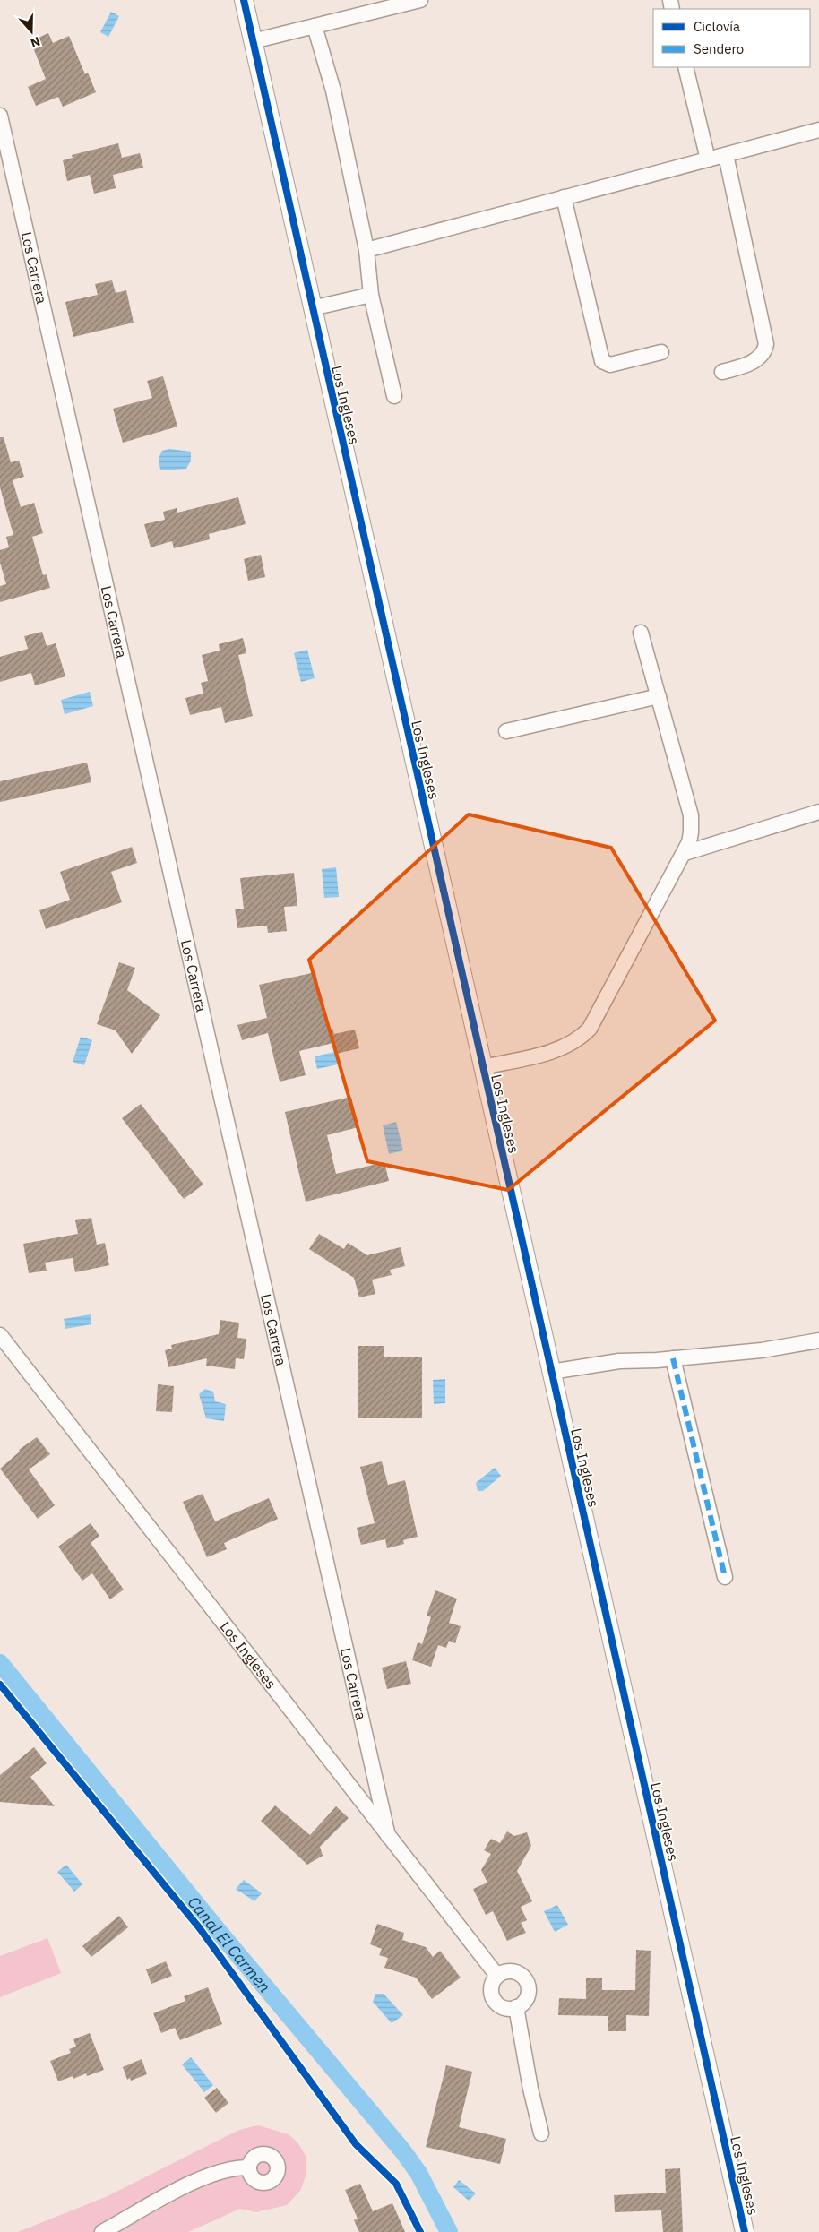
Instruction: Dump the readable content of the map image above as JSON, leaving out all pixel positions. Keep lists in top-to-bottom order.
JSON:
{
  "streets": {
    "street": ["Los Carrera", "Los Ingleses"]
  },
  "crossings": [
    ["Los Carrera", "Los Ingleses"]
  ],
  "water": ["Canal El Carmen"],
  "legend": ["Ciclovía", "Sendero"],
  "north": "bottom"
}
